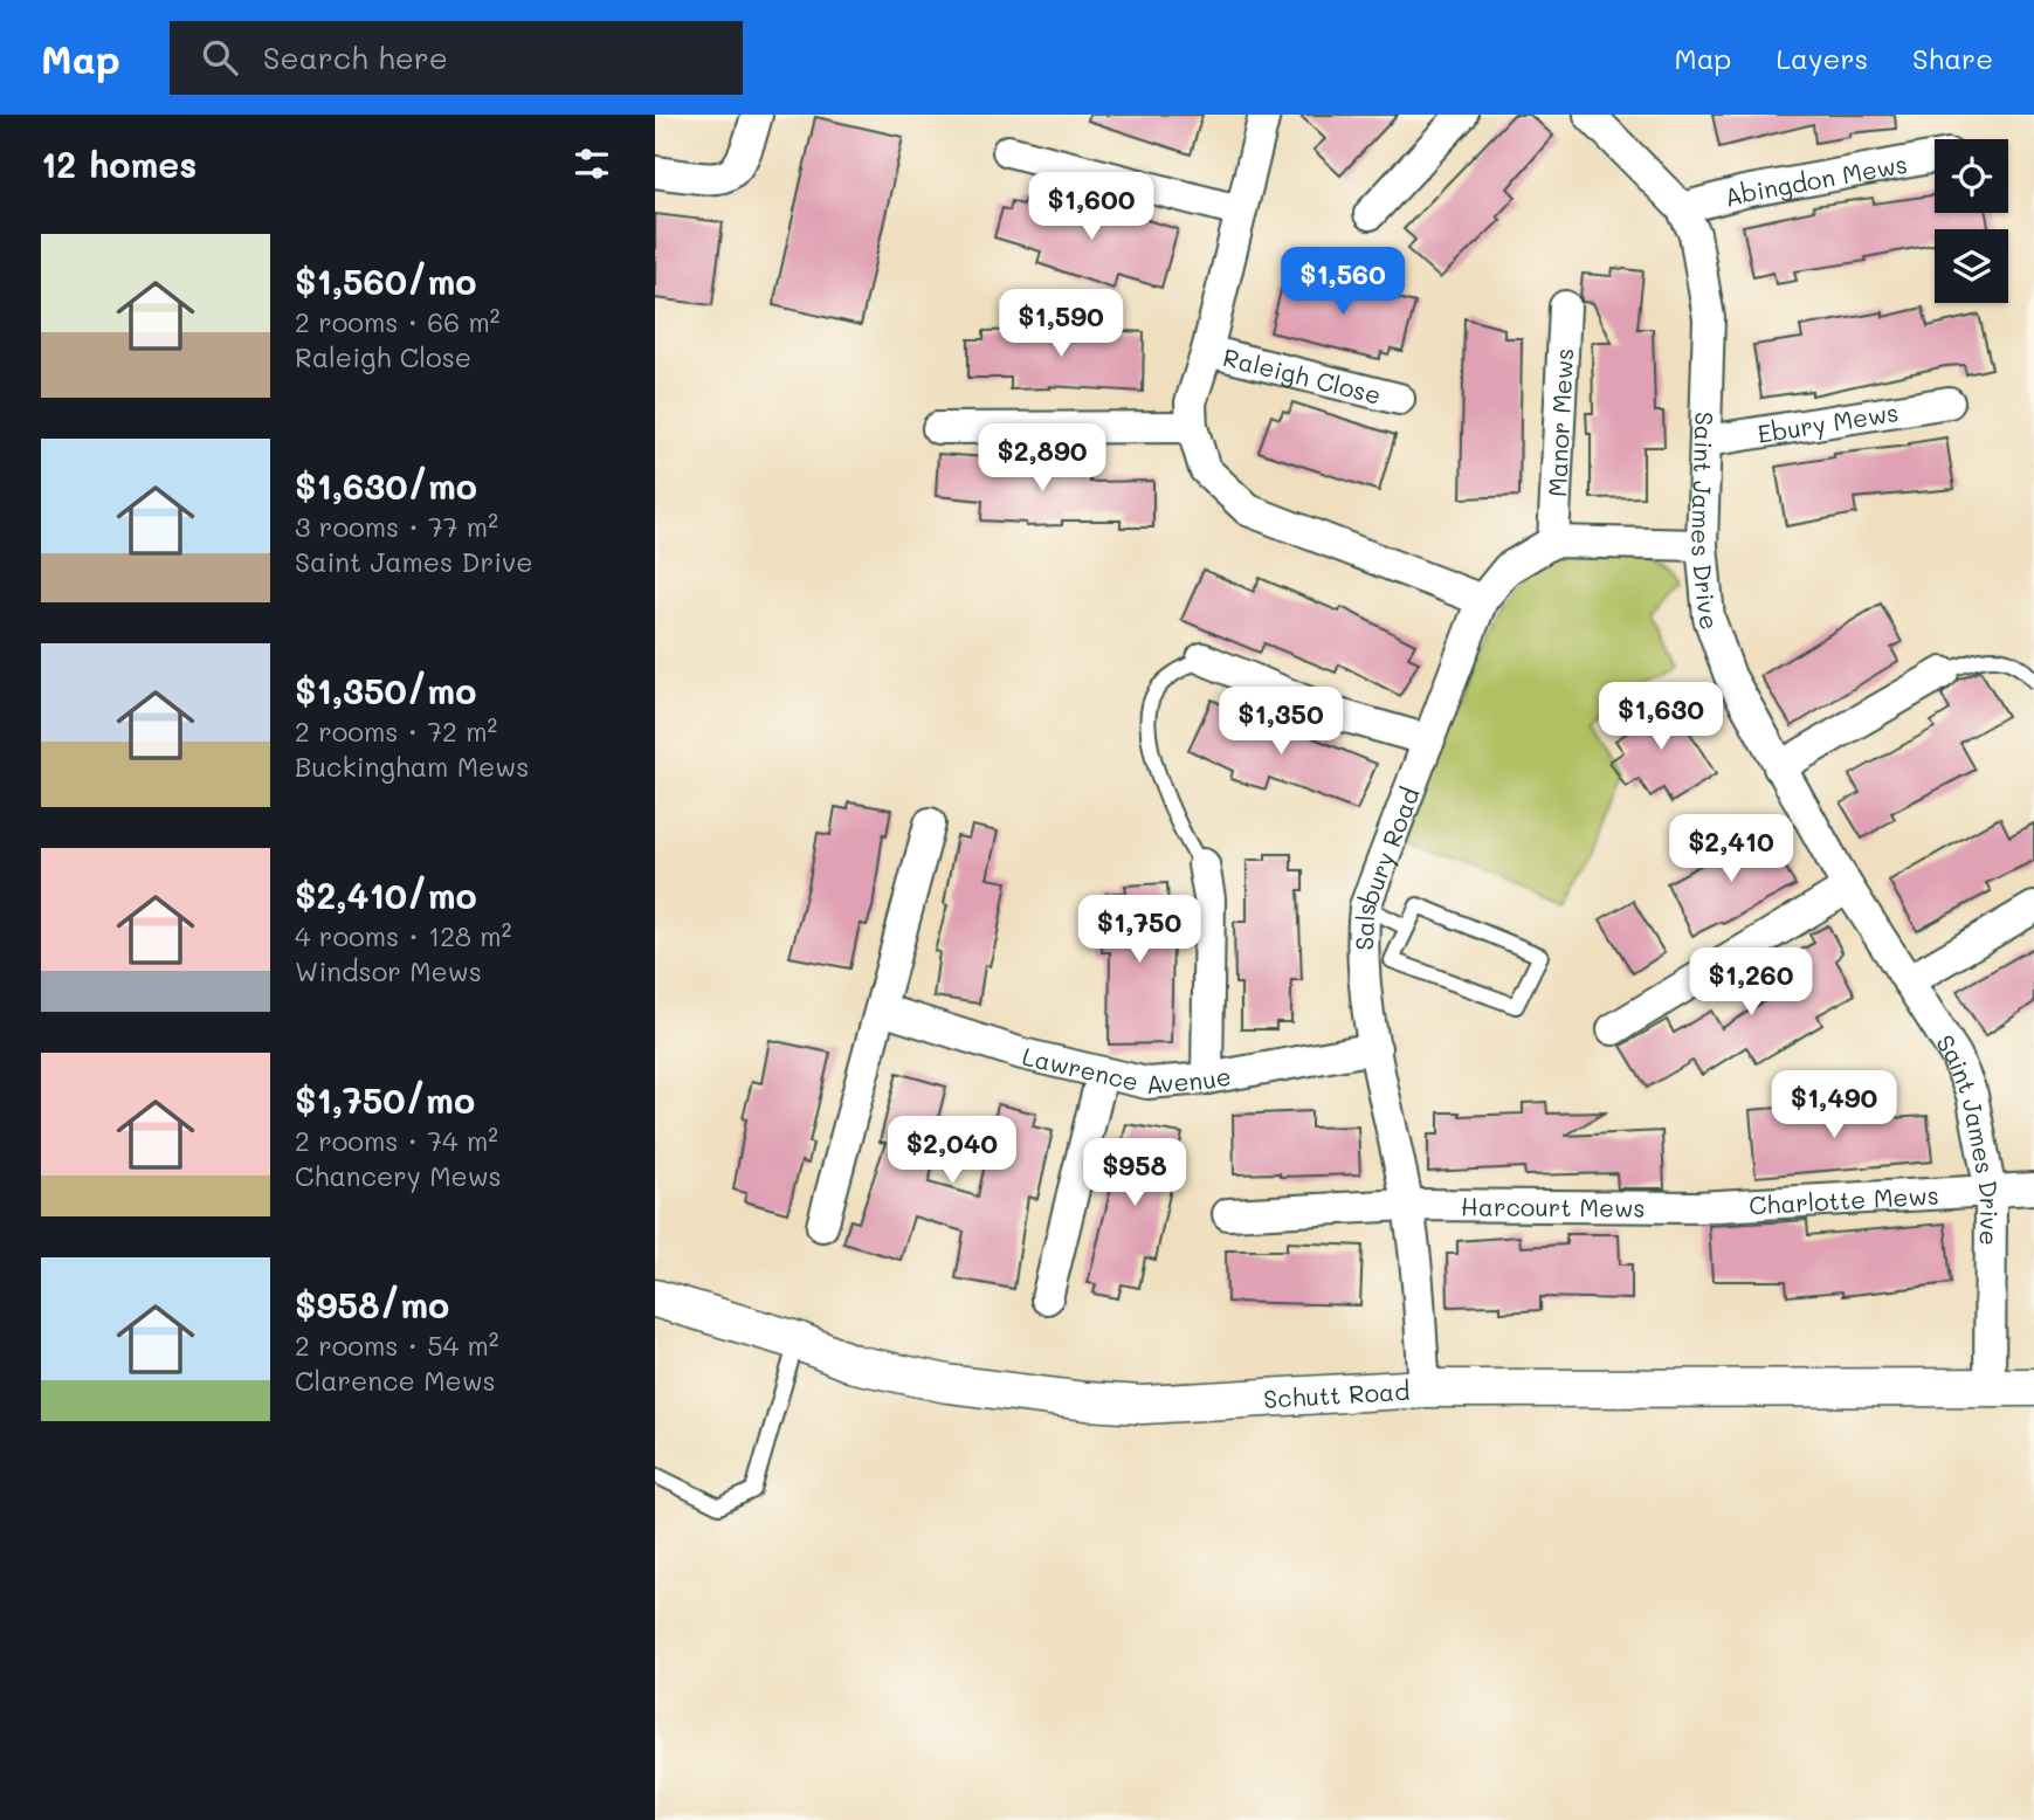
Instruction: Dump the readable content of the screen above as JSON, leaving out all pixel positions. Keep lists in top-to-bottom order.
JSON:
{
  "streets": {
    "street": [
      "Abingdon Mews",
      "Raleigh Close",
      "Ebury Mews",
      "Manor Mews",
      "Saint James Drive",
      "Salsbury Road",
      "Lawrence Avenue",
      "Charlotte Mews",
      "Harcourt Mews",
      "Schutt Road"
    ]
  },
  "crossings": [
    ["Abingdon Mews", "Saint James Drive"],
    ["Ebury Mews", "Saint James Drive"],
    ["Manor Mews", "Salsbury Road"],
    ["Saint James Drive", "Charlotte Mews"],
    ["Saint James Drive", "Schutt Road"],
    ["Salsbury Road", "Lawrence Avenue"],
    ["Salsbury Road", "Harcourt Mews"],
    ["Salsbury Road", "Schutt Road"],
    ["Charlotte Mews", "Harcourt Mews"]
  ],
  "page": {
    "header": "Map",
    "search": "Search here",
    "nav": ["Map", "Layers", "Share"],
    "heading": "12 homes",
    "price": [
      "$1,600",
      "$1,560",
      "$1,590",
      "$2,890",
      "$1,630",
      "$1,350",
      "$2,410",
      "$1,750",
      "$1,260",
      "$1,490",
      "$2,040",
      "$958"
    ],
    "list": [
      {
        "name": "$1,560/mo",
        "note": "2 rooms · 66 m² · Raleigh Close"
      },
      {
        "name": "$1,630/mo",
        "note": "3 rooms · 77 m² · Saint James Drive"
      },
      {
        "name": "$1,350/mo",
        "note": "2 rooms · 72 m² · Buckingham Mews"
      },
      {
        "name": "$2,410/mo",
        "note": "4 rooms · 128 m² · Windsor Mews"
      },
      {
        "name": "$1,750/mo",
        "note": "2 rooms · 74 m² · Chancery Mews"
      },
      {
        "name": "$958/mo",
        "note": "2 rooms · 54 m² · Clarence Mews"
      }
    ]
  }
}
